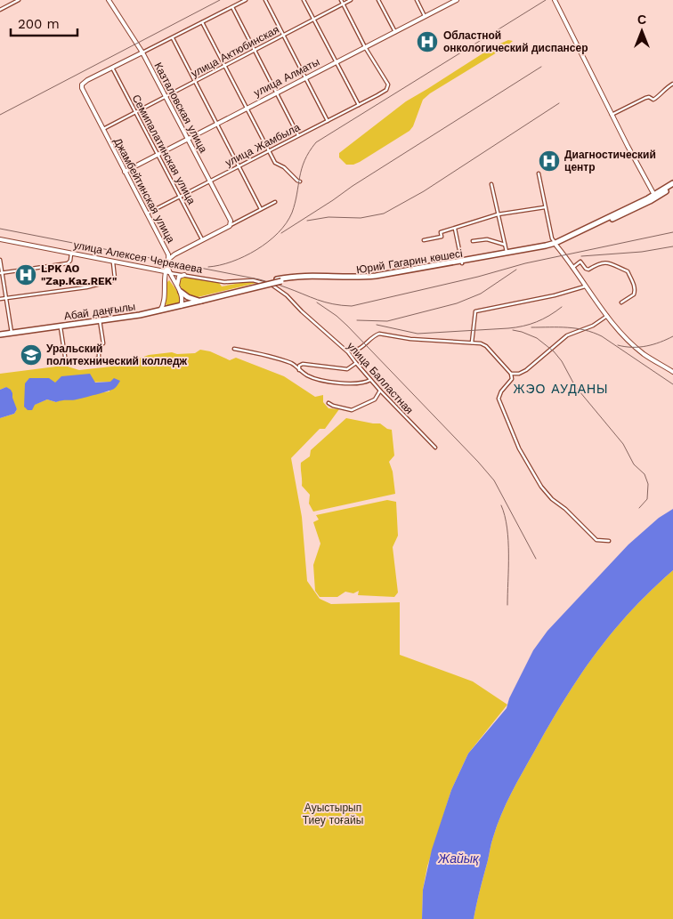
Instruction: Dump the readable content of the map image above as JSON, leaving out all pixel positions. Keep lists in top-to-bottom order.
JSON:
{
  "streets": {
    "main road": ["Юрий Гагарин көшесі", "Абай даңғылы"],
    "street": [
      "улица Актюбинская",
      "улица Алматы",
      "Казталовская улица",
      "улица Жамбыла",
      "Семипалатинская улица",
      "Джамбейтинская улица",
      "улица Алексея Черекаева",
      "улица Балластная"
    ]
  },
  "crossings": [
    ["улица Актюбинская", "Казталовская улица"],
    ["улица Актюбинская", "Семипалатинская улица"],
    ["улица Актюбинская", "Джамбейтинская улица"],
    ["улица Алматы", "Казталовская улица"],
    ["улица Алматы", "улица Жамбыла"],
    ["улица Алматы", "Семипалатинская улица"],
    ["улица Алматы", "Джамбейтинская улица"],
    ["Казталовская улица", "улица Жамбыла"],
    ["улица Жамбыла", "Семипалатинская улица"],
    ["улица Жамбыла", "Джамбейтинская улица"],
    ["Семипалатинская улица", "Джамбейтинская улица"],
    ["Джамбейтинская улица", "улица Алексея Черекаева"],
    ["Джамбейтинская улица", "Абай даңғылы"],
    ["улица Алексея Черекаева", "улица Балластная"],
    ["Юрий Гагарин көшесі", "Абай даңғылы"]
  ],
  "districts": ["ЖЭО АУДАНЫ"],
  "water": ["Жайық"],
  "parks": ["Ауыстырып Тиеу тоғайы"],
  "places": {
    "hospital": ["Областной онкологический диспансер", "Диагностический центр", "LPK AO \"Zap.Kaz.REK\""],
    "school or university": ["Уральский политехнический колледж"]
  },
  "scale_bar": "200 m",
  "north": "top"
}
